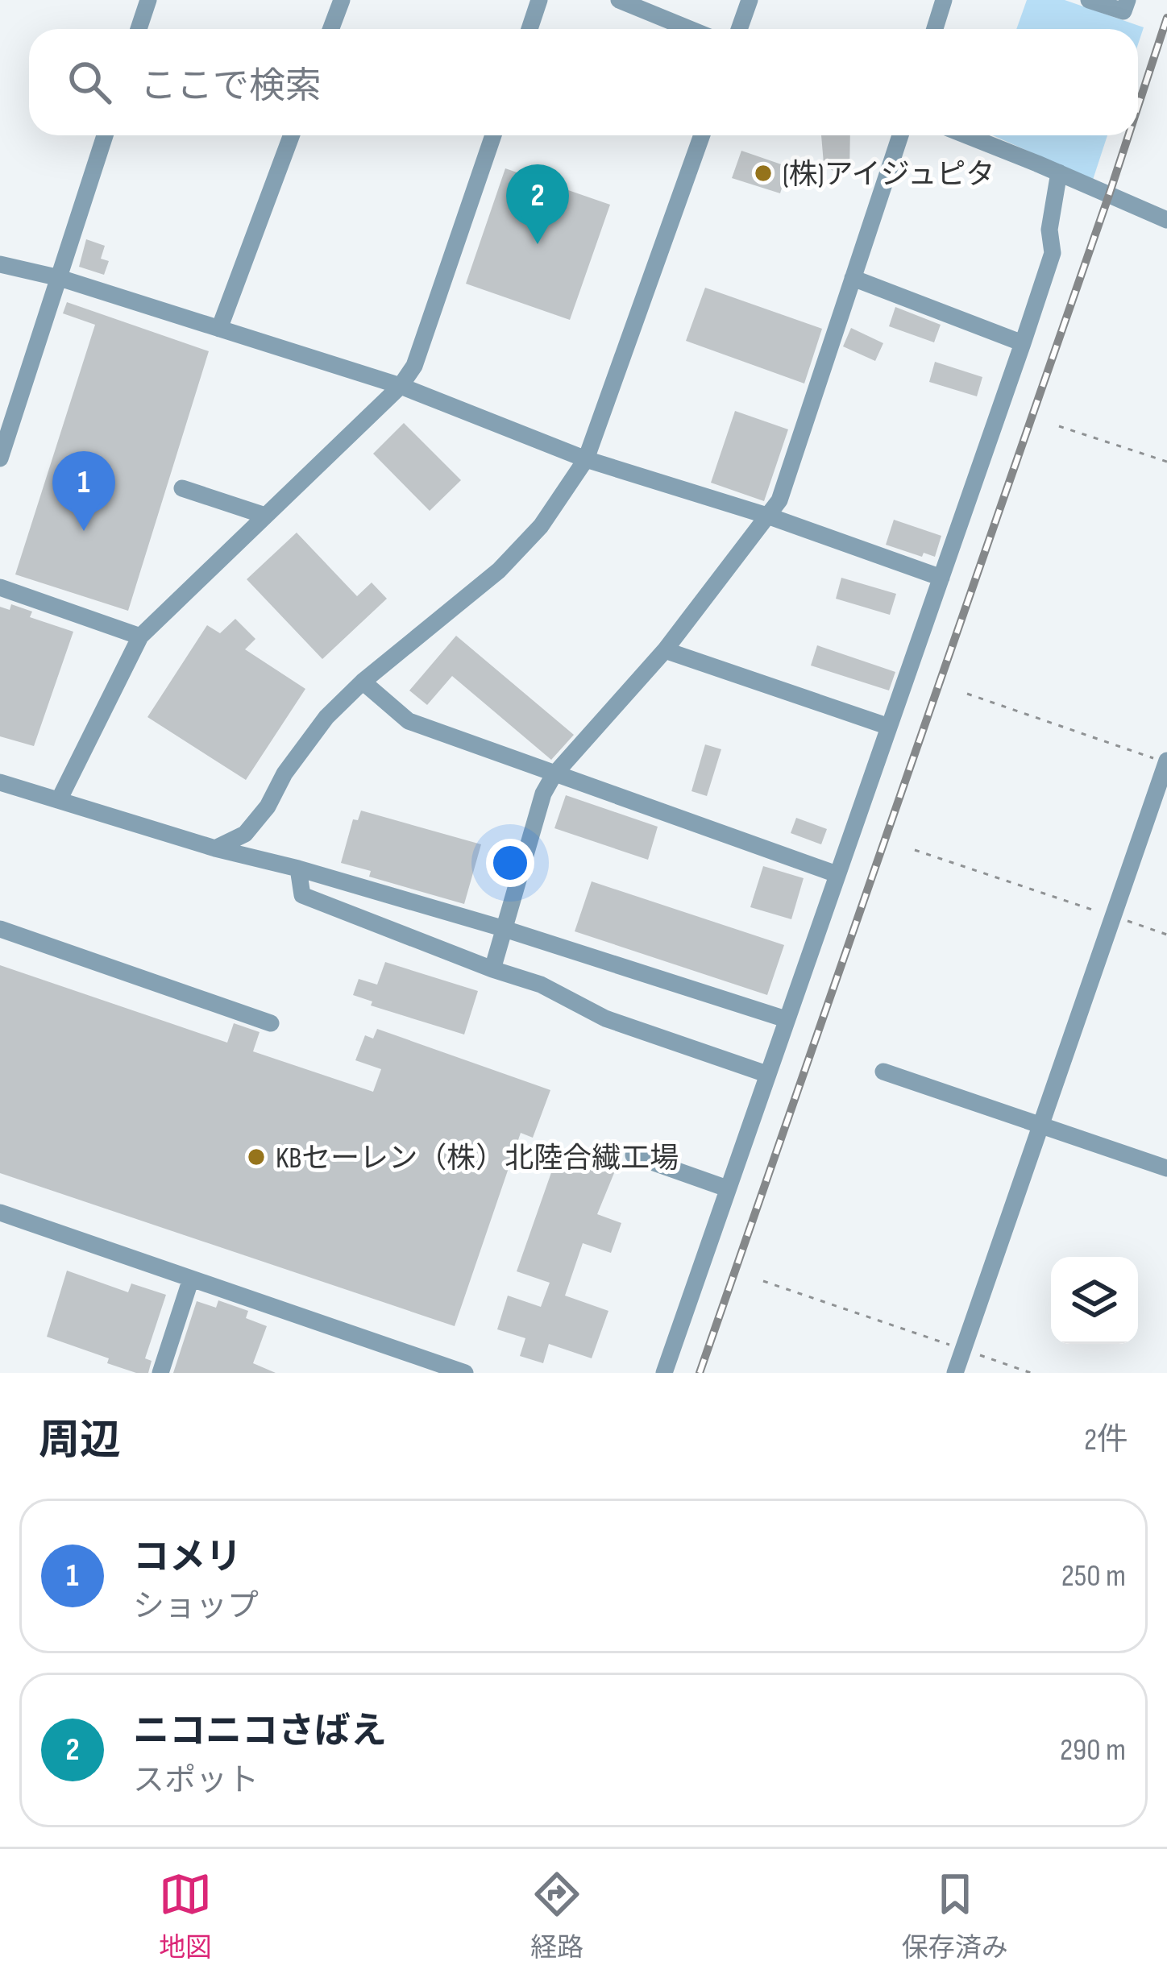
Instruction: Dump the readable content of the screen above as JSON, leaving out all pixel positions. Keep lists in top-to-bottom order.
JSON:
{
  "places": ["(株)アイジュピタ", "KBセーレン（株）北陸合繊工場"],
  "page": {
    "search": "ここで検索",
    "pins": ["2", "1"],
    "heading": ["周辺", "2件"],
    "list": [
      {
        "mark": "1",
        "name": "コメリ",
        "note": "ショップ",
        "value": "250 m"
      },
      {
        "mark": "2",
        "name": "ニコニコさばえ",
        "note": "スポット",
        "value": "290 m"
      }
    ],
    "nav": ["地図", "経路", "保存済み"]
  }
}
